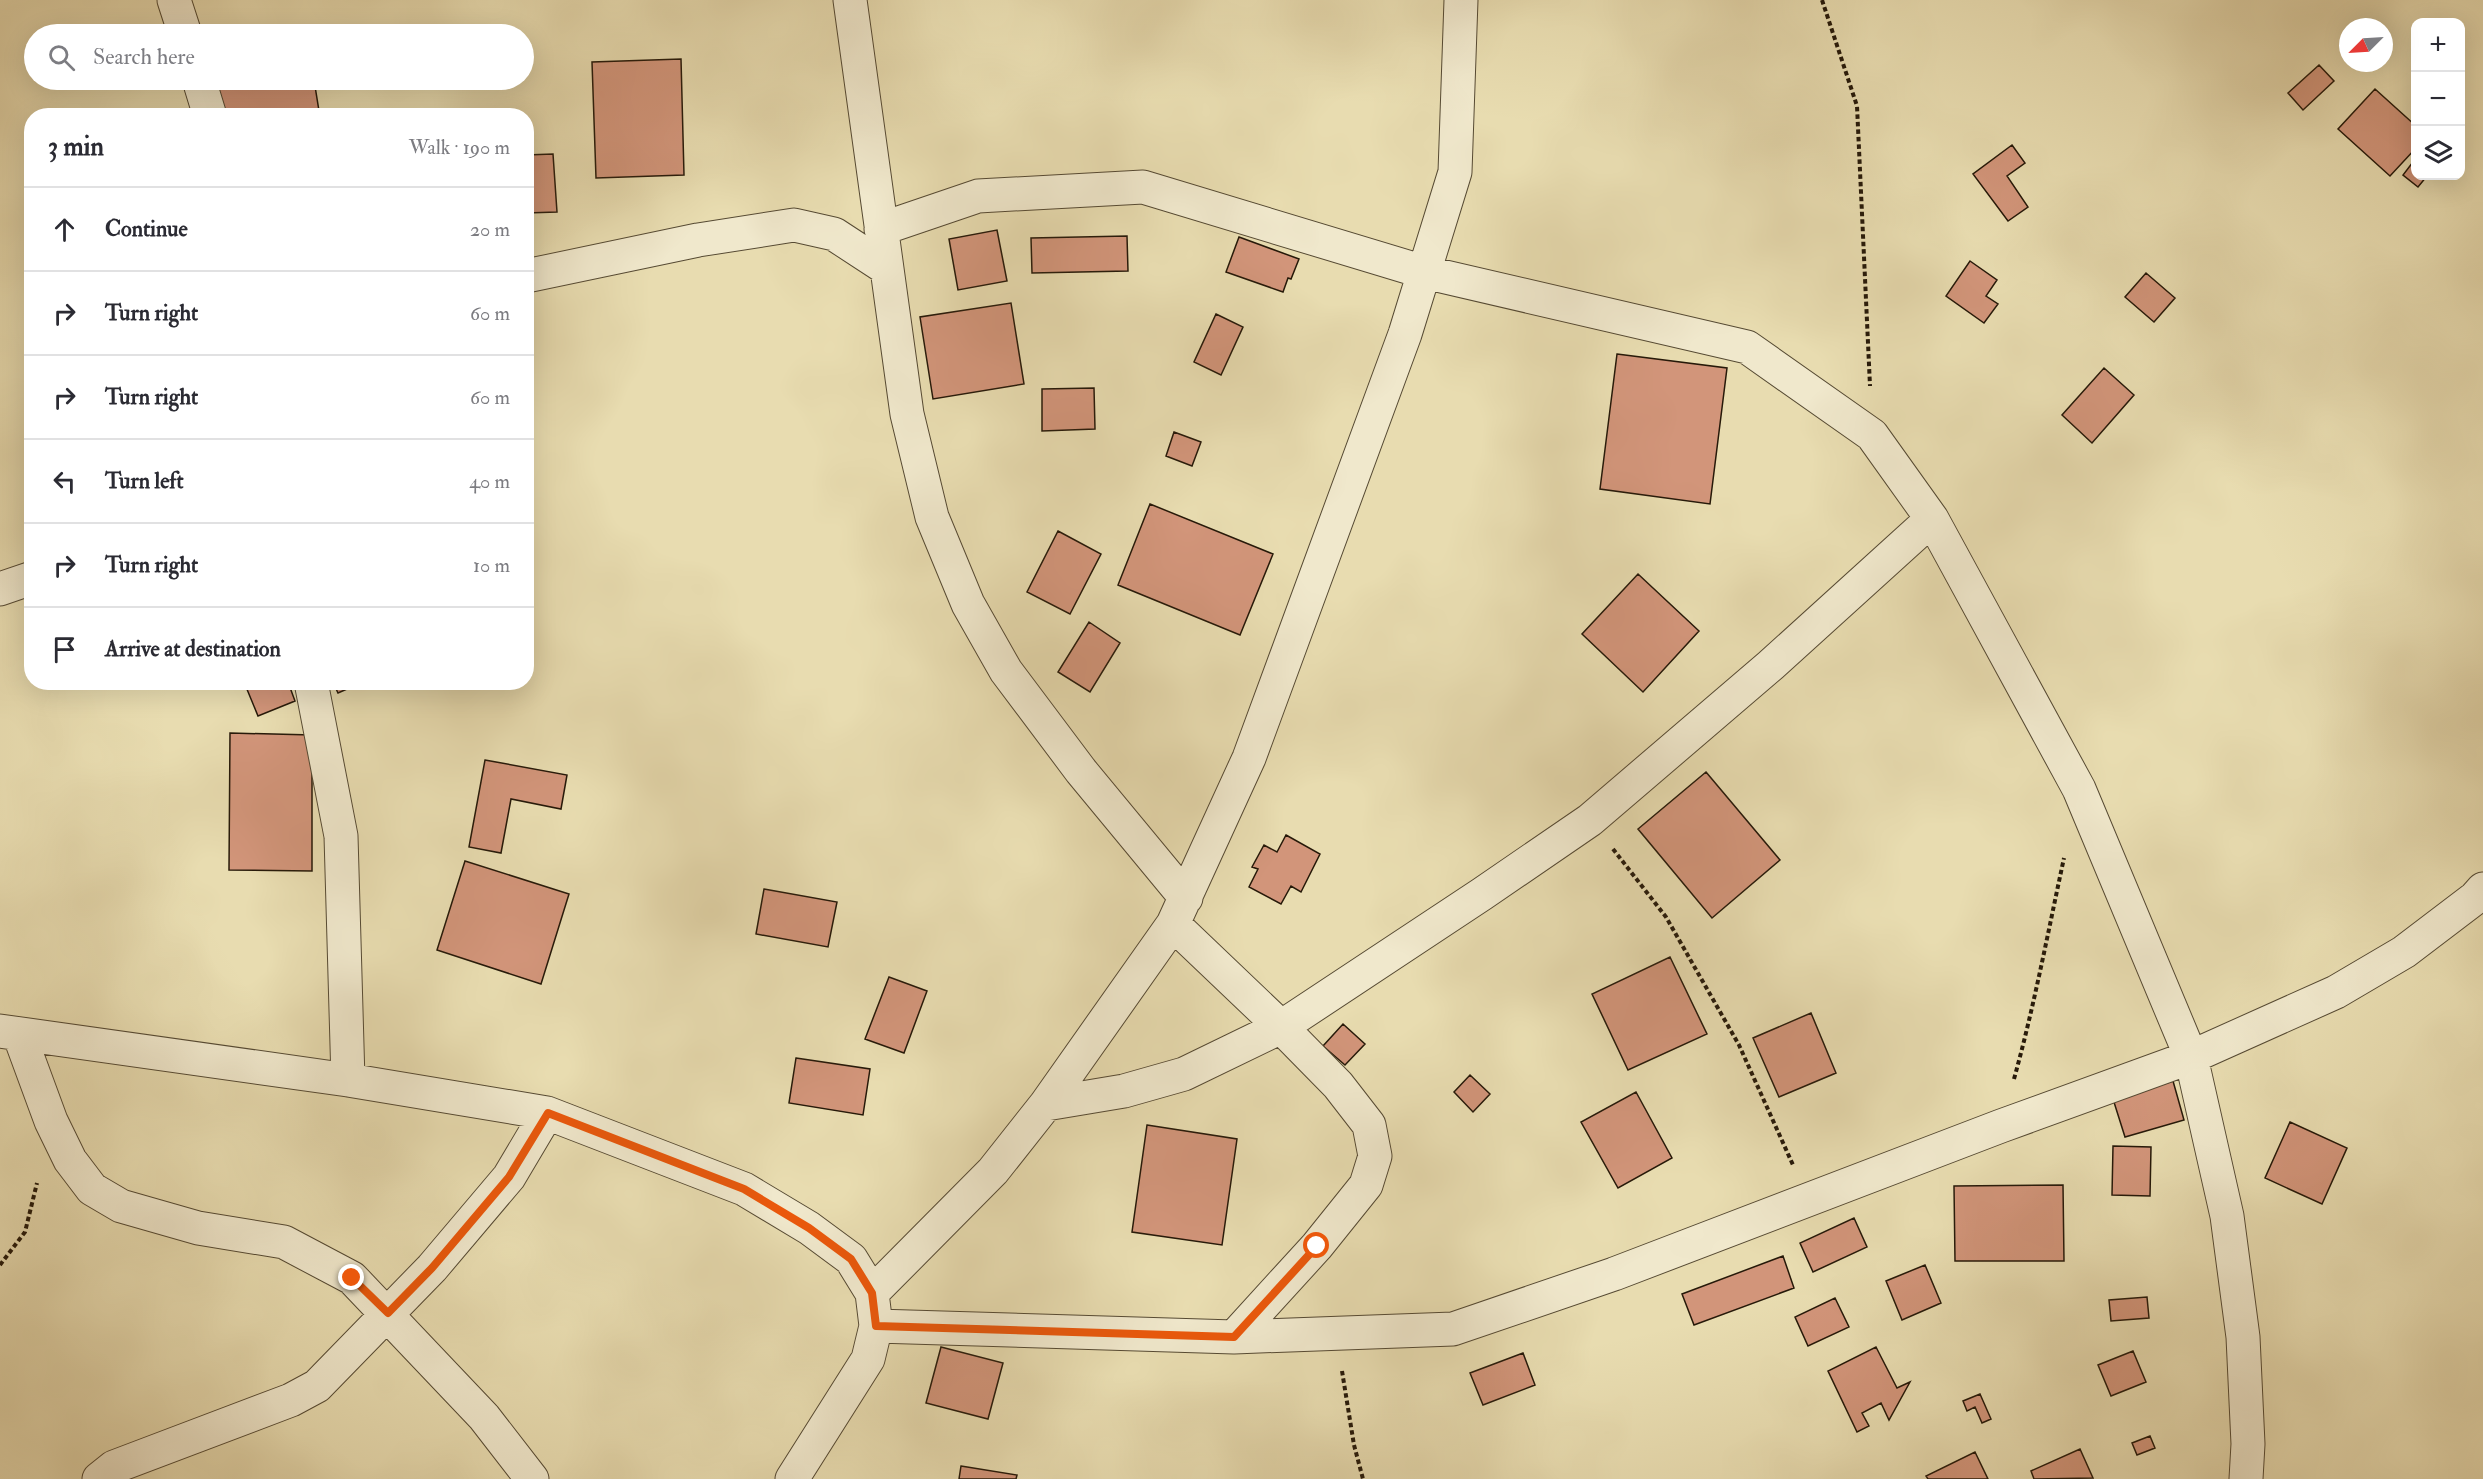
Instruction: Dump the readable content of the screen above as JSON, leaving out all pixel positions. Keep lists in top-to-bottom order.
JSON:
{
  "north": "bottom left",
  "page": {
    "map_buttons": ["+", "−"],
    "search": "Search here",
    "heading": ["3 min", "Walk · 190 m"],
    "list": [
      ["Continue", "20 m"],
      ["Turn right", "60 m"],
      ["Turn right", "60 m"],
      ["Turn left", "40 m"],
      ["Turn right", "10 m"],
      "Arrive at destination"
    ]
  }
}
